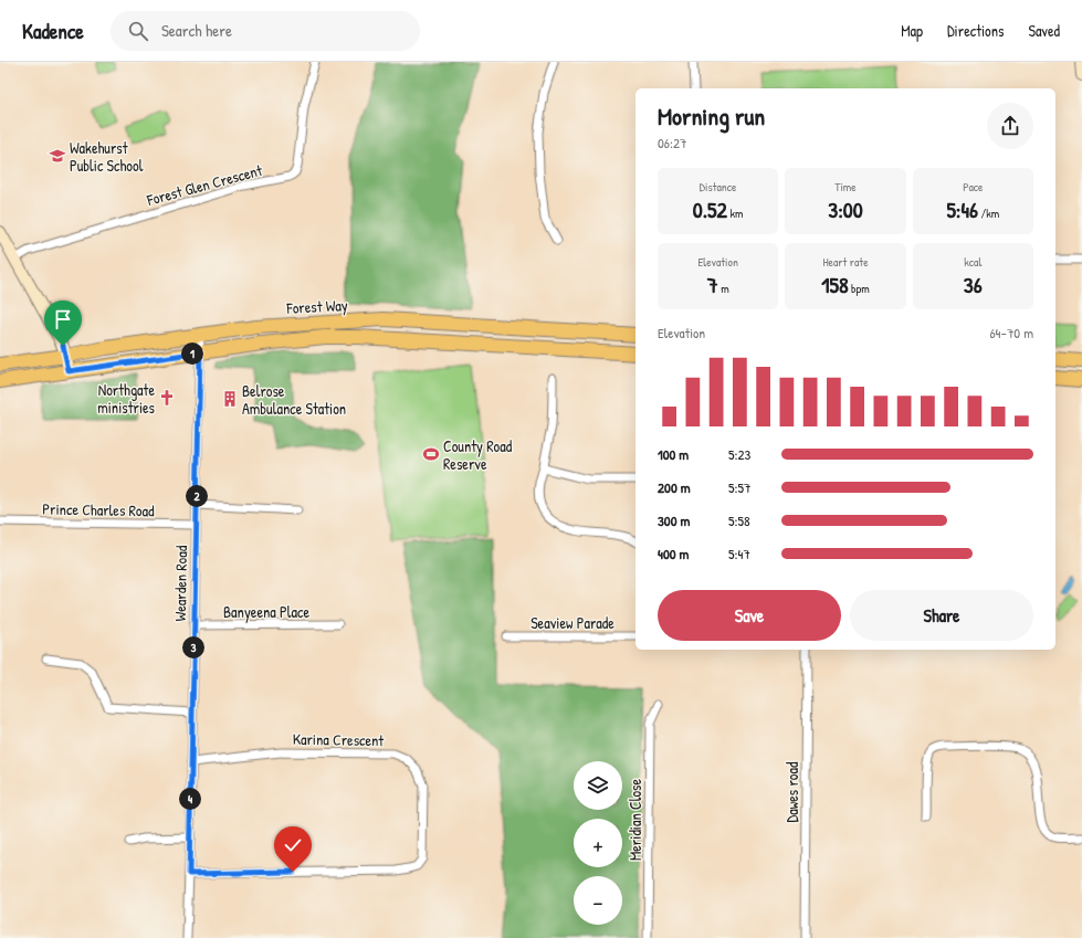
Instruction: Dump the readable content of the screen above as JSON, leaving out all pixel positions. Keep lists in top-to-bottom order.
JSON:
{
  "streets": {
    "main road": ["Forest Way"],
    "street": [
      "Forest Glen Crescent",
      "Prince Charles Road",
      "Wearden Road",
      "Banyeena Place",
      "Seaview Parade",
      "Karina Crescent",
      "Dawes road",
      "Meridian Close"
    ]
  },
  "crossings": [
    ["Forest Way", "Wearden Road"],
    ["Prince Charles Road", "Wearden Road"],
    ["Wearden Road", "Banyeena Place"],
    ["Wearden Road", "Karina Crescent"]
  ],
  "places": {
    "school or university": ["Wakehurst Public School"],
    "church": ["Northgate ministries"],
    "building": ["Belrose Ambulance Station"],
    "sports": ["County Road Reserve"]
  },
  "page": {
    "header": "Kadence",
    "search": "Search here",
    "nav": ["Map", "Directions", "Saved"],
    "heading": ["Morning run", "06:27"],
    "stats": [
      ["Distance", "0.52 km"],
      ["Time", "3:00"],
      ["Pace", "5:46 /km"],
      ["Elevation", "7 m"],
      ["Heart rate", "158 bpm"],
      ["kcal", "36"]
    ],
    "chart": ["Elevation", "64–70 m"],
    "pins": [
      "1",
      "2",
      "3",
      "4"
    ],
    "list": [
      {
        "name": "100 m",
        "note": "5:23"
      },
      {
        "name": "200 m",
        "note": "5:57"
      },
      {
        "name": "300 m",
        "note": "5:58"
      },
      {
        "name": "400 m",
        "note": "5:47"
      }
    ],
    "buttons": ["Save", "Share"],
    "map_buttons": ["+", "−"]
  }
}
